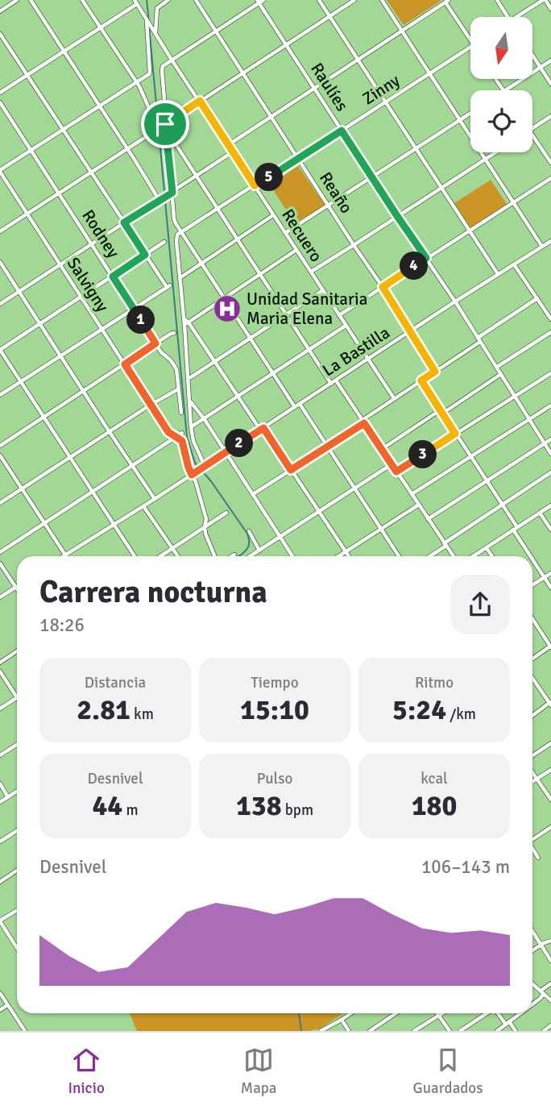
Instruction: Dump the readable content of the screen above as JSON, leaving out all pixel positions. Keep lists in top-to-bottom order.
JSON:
{
  "streets": {
    "street": [
      "Raulíes",
      "Zinny",
      "Reaño",
      "Rodney",
      "Recuero",
      "Salvigny",
      "La Bastilla"
    ]
  },
  "crossings": [
    ["Raulíes", "Zinny"],
    ["Raulíes", "La Bastilla"],
    ["Zinny", "Reaño"],
    ["Zinny", "Recuero"],
    ["Reaño", "La Bastilla"],
    ["Recuero", "La Bastilla"],
    ["Salvigny", "La Bastilla"]
  ],
  "places": {
    "hospital": ["Unidad Sanitaria Maria Elena"]
  },
  "north": "bottom",
  "page": {
    "pins": [
      "5",
      "4",
      "1",
      "2",
      "3"
    ],
    "heading": ["Carrera nocturna", "18:26"],
    "stats": [
      ["Distancia", "2.81 km"],
      ["Tiempo", "15:10"],
      ["Ritmo", "5:24 /km"],
      ["Desnivel", "44 m"],
      ["Pulso", "138 bpm"],
      ["kcal", "180"]
    ],
    "chart": ["Desnivel", "106–143 m"],
    "tabs": ["Inicio", "Mapa", "Guardados"]
  }
}
